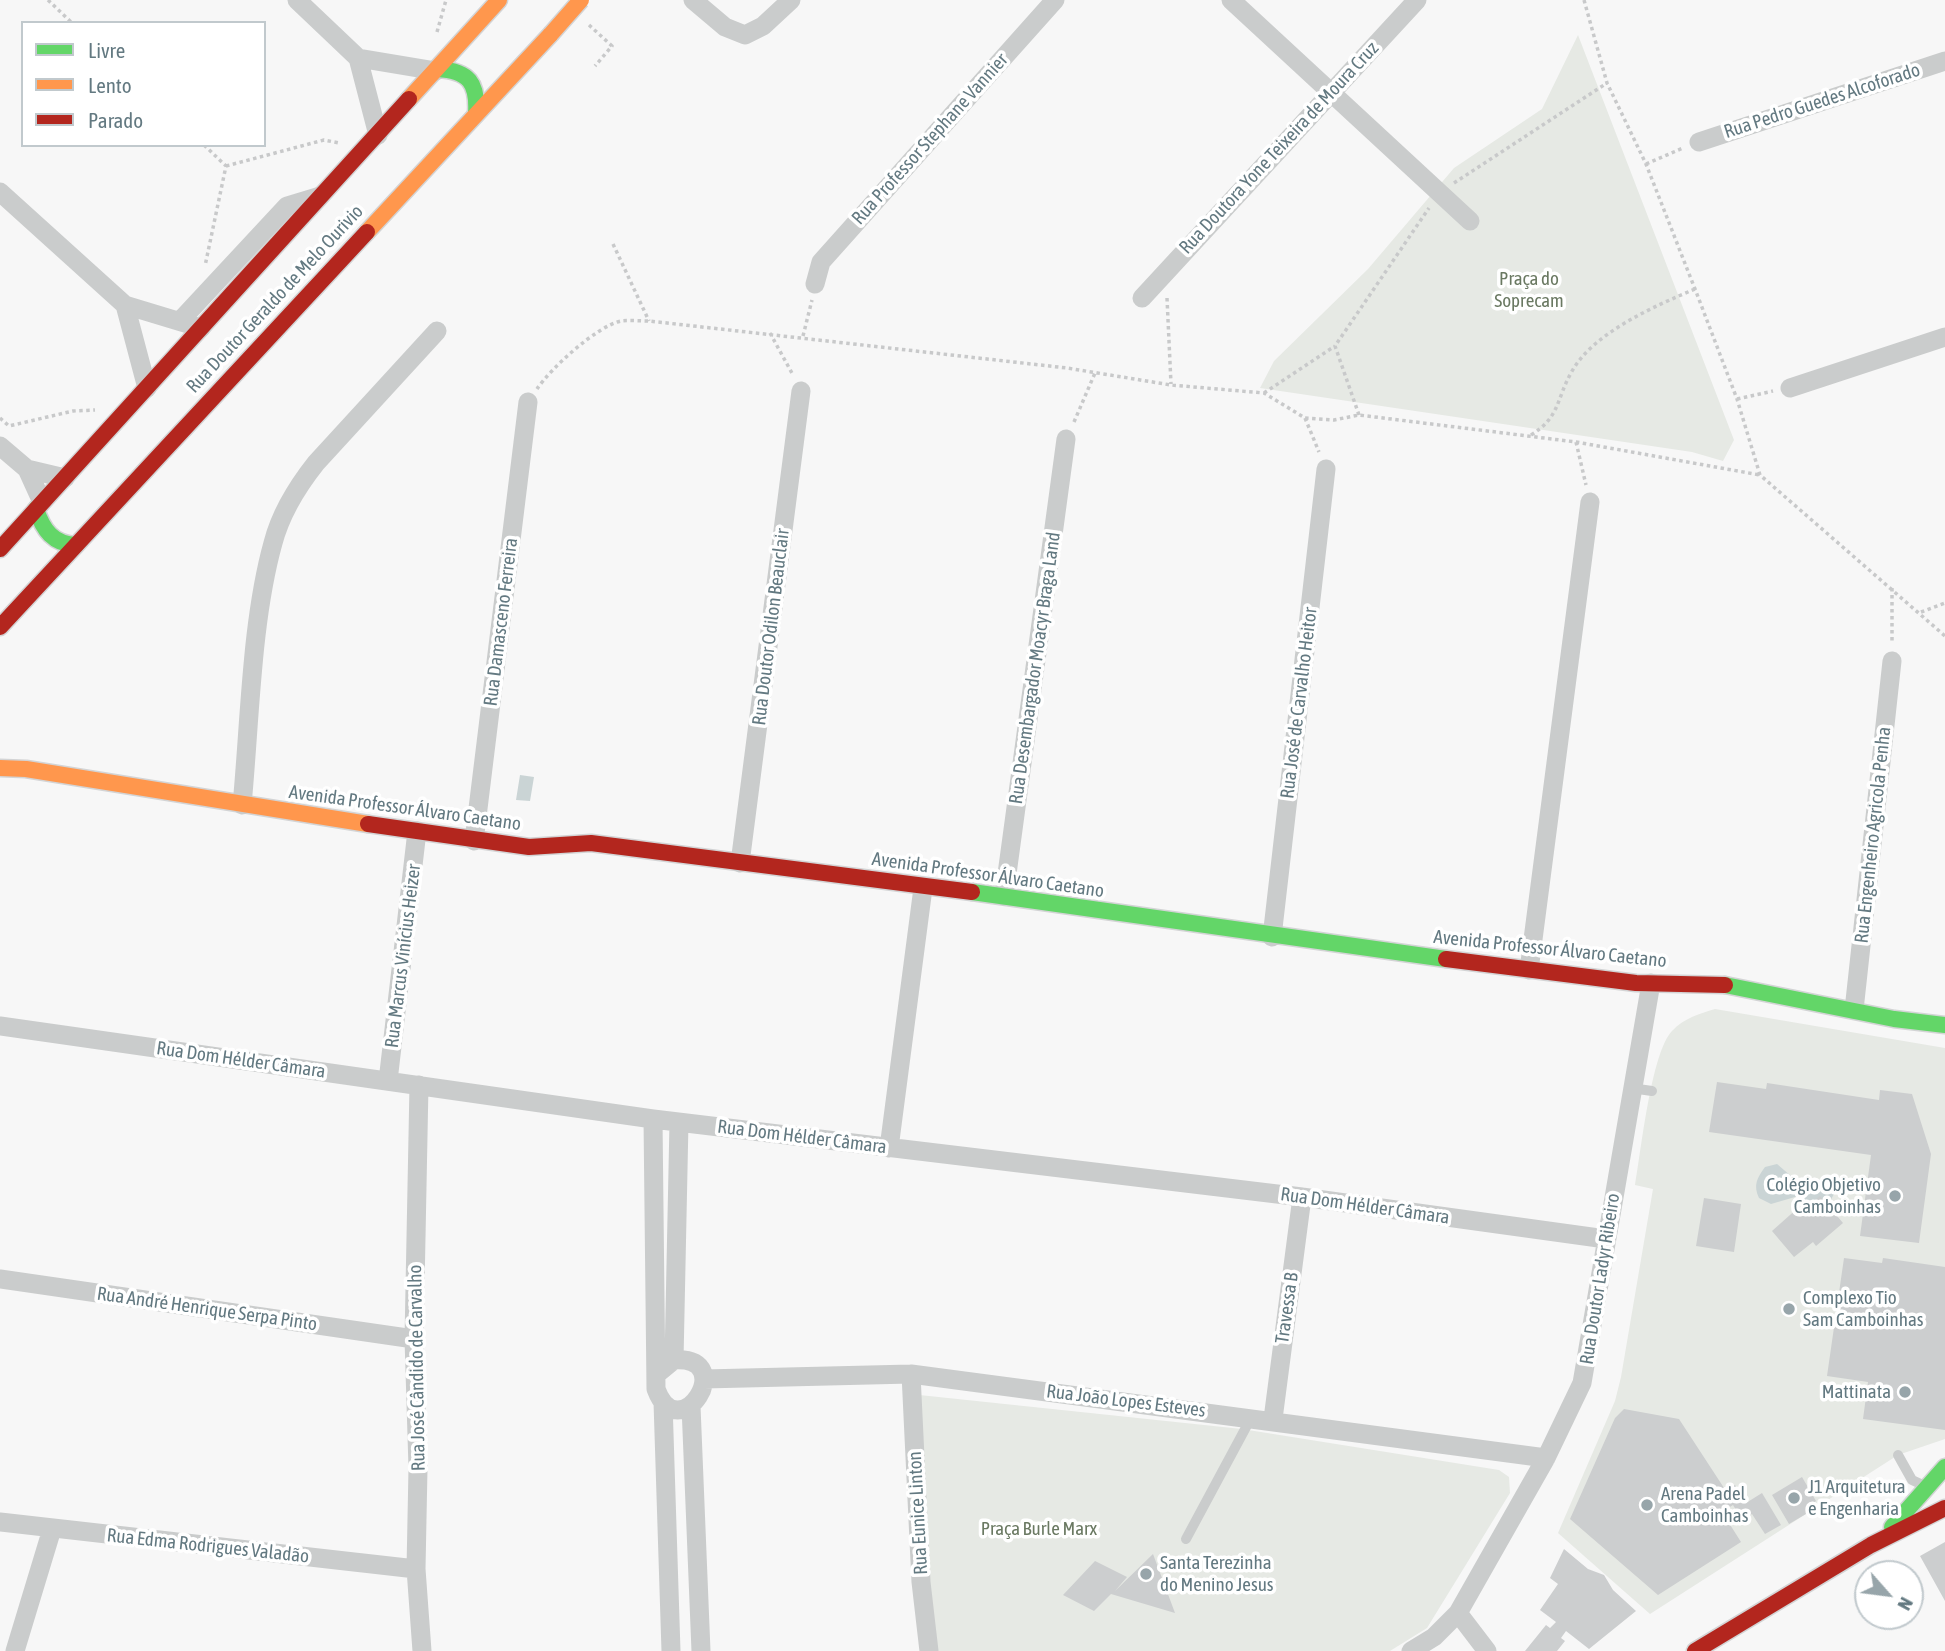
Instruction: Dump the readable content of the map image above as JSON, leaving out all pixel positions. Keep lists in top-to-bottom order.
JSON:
{
  "streets": {
    "street": [
      "Rua Pedro Guedes Alcoforado",
      "Rua Professor Stephane Vannier",
      "Rua Doutora Yone Teixeira de Moura Cruz",
      "Rua Doutor Geraldo de Melo Ourivio",
      "Rua Damasceno Ferreira",
      "Rua Doutor Odilon Beauclair",
      "Rua Desembargador Moacyr Braga Land",
      "Rua José de Carvalho Heitor",
      "Avenida Professor Álvaro Caetano",
      "Rua Engenheiro Agricola Penha",
      "Rua Marcus Vinícius Heizer",
      "Rua Dom Hélder Câmara",
      "Rua Doutor Ladyr Ribeiro",
      "Travessa B",
      "Rua André Henrique Serpa Pinto",
      "Rua José Cândido de Carvalho",
      "Rua João Lopes Esteves",
      "Rua Eunice Linton",
      "Rua Edma Rodrigues Valadão"
    ]
  },
  "crossings": [
    ["Rua Damasceno Ferreira", "Avenida Professor Álvaro Caetano"],
    ["Rua Doutor Odilon Beauclair", "Avenida Professor Álvaro Caetano"],
    ["Rua Desembargador Moacyr Braga Land", "Avenida Professor Álvaro Caetano"],
    ["Rua José de Carvalho Heitor", "Avenida Professor Álvaro Caetano"],
    ["Avenida Professor Álvaro Caetano", "Rua Engenheiro Agricola Penha"],
    ["Avenida Professor Álvaro Caetano", "Rua Marcus Vinícius Heizer"],
    ["Avenida Professor Álvaro Caetano", "Rua Doutor Ladyr Ribeiro"],
    ["Rua Marcus Vinícius Heizer", "Rua Dom Hélder Câmara"],
    ["Rua Dom Hélder Câmara", "Rua Doutor Ladyr Ribeiro"],
    ["Rua Dom Hélder Câmara", "Travessa B"],
    ["Rua Dom Hélder Câmara", "Rua José Cândido de Carvalho"],
    ["Rua Doutor Ladyr Ribeiro", "Rua João Lopes Esteves"],
    ["Travessa B", "Rua João Lopes Esteves"],
    ["Rua André Henrique Serpa Pinto", "Rua José Cândido de Carvalho"],
    ["Rua José Cândido de Carvalho", "Rua Edma Rodrigues Valadão"],
    ["Rua João Lopes Esteves", "Rua Eunice Linton"]
  ],
  "parks": ["Praça do Soprecam", "Praça Burle Marx"],
  "places": [
    "Colégio Objetivo Camboinhas",
    "Complexo Tio Sam Camboinhas",
    "Mattinata",
    "J1 Arquitetura e Engenharia",
    "Arena Padel Camboinhas",
    "Santa Terezinha do Menino Jesus"
  ],
  "legend": ["Livre", "Lento", "Parado"],
  "north": "bottom right"
}
